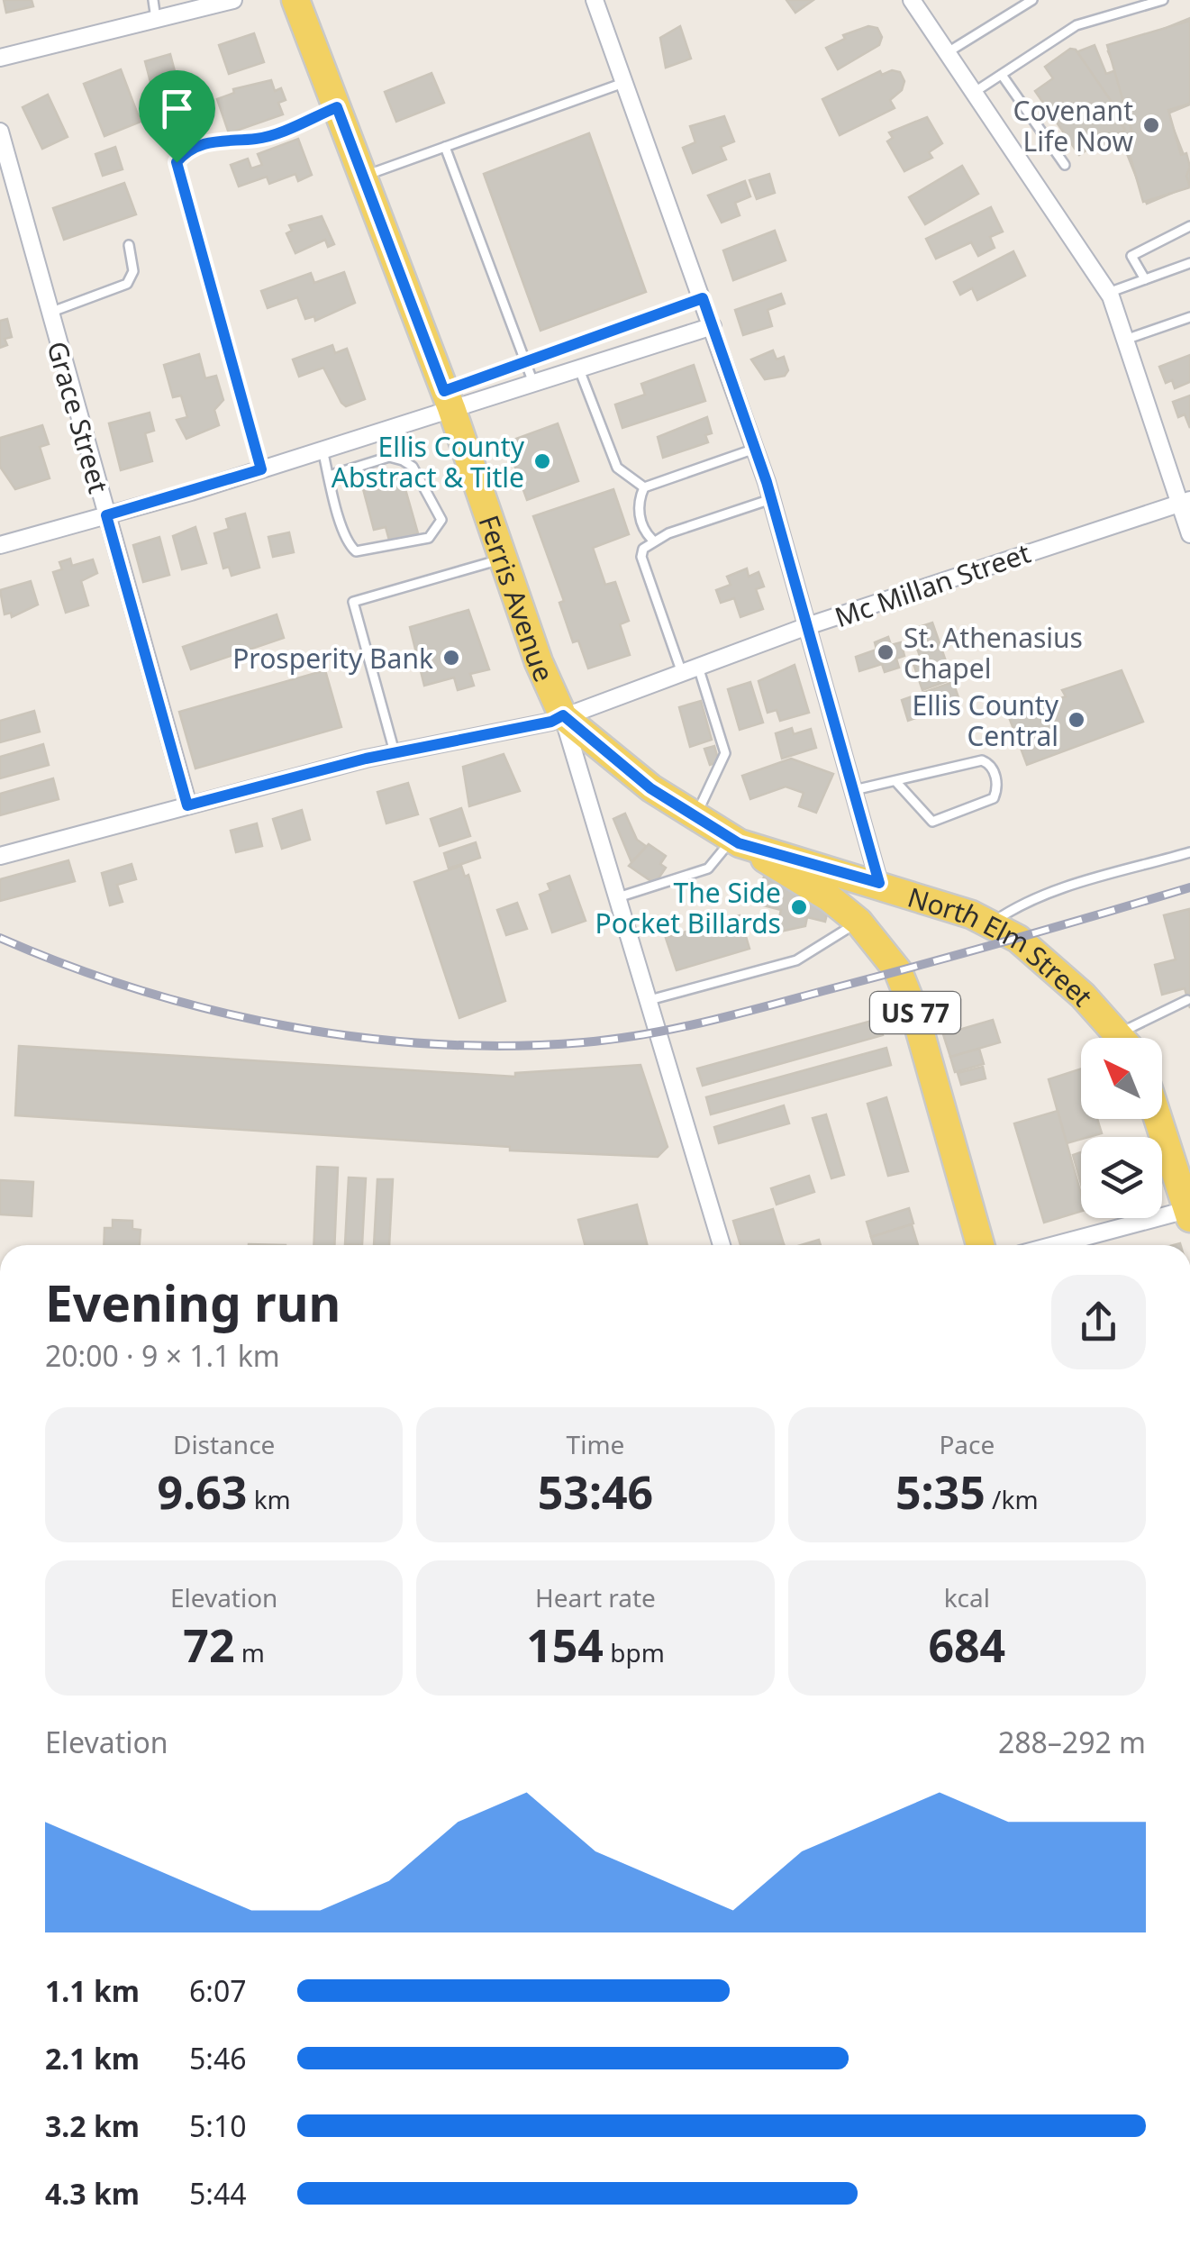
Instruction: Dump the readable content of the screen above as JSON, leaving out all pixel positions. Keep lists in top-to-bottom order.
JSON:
{
  "streets": {
    "main road": ["Ferris Avenue", "North Elm Street", "US 77"],
    "street": ["Grace Street", "Mc Millan Street"]
  },
  "crossings": [
    ["Grace Street", "Mc Millan Street"],
    ["Mc Millan Street", "Ferris Avenue"],
    ["Mc Millan Street", "North Elm Street"],
    ["Ferris Avenue", "North Elm Street"],
    ["North Elm Street", "US 77"]
  ],
  "places": [
    "Covenant Life Now",
    "Ellis County Abstract & Title",
    "St. Athenasius Chapel",
    "Prosperity Bank",
    "Ellis County Central",
    "The Side Pocket Billards"
  ],
  "north": "top left",
  "page": {
    "heading": ["Evening run", "20:00 · 9 × 1.1 km"],
    "stats": [
      ["Distance", "9.63 km"],
      ["Time", "53:46"],
      ["Pace", "5:35 /km"],
      ["Elevation", "72 m"],
      ["Heart rate", "154 bpm"],
      ["kcal", "684"]
    ],
    "chart": ["Elevation", "288–292 m"],
    "list": [
      {
        "name": "1.1 km",
        "note": "6:07"
      },
      {
        "name": "2.1 km",
        "note": "5:46"
      },
      {
        "name": "3.2 km",
        "note": "5:10"
      },
      {
        "name": "4.3 km",
        "note": "5:44"
      }
    ]
  }
}
